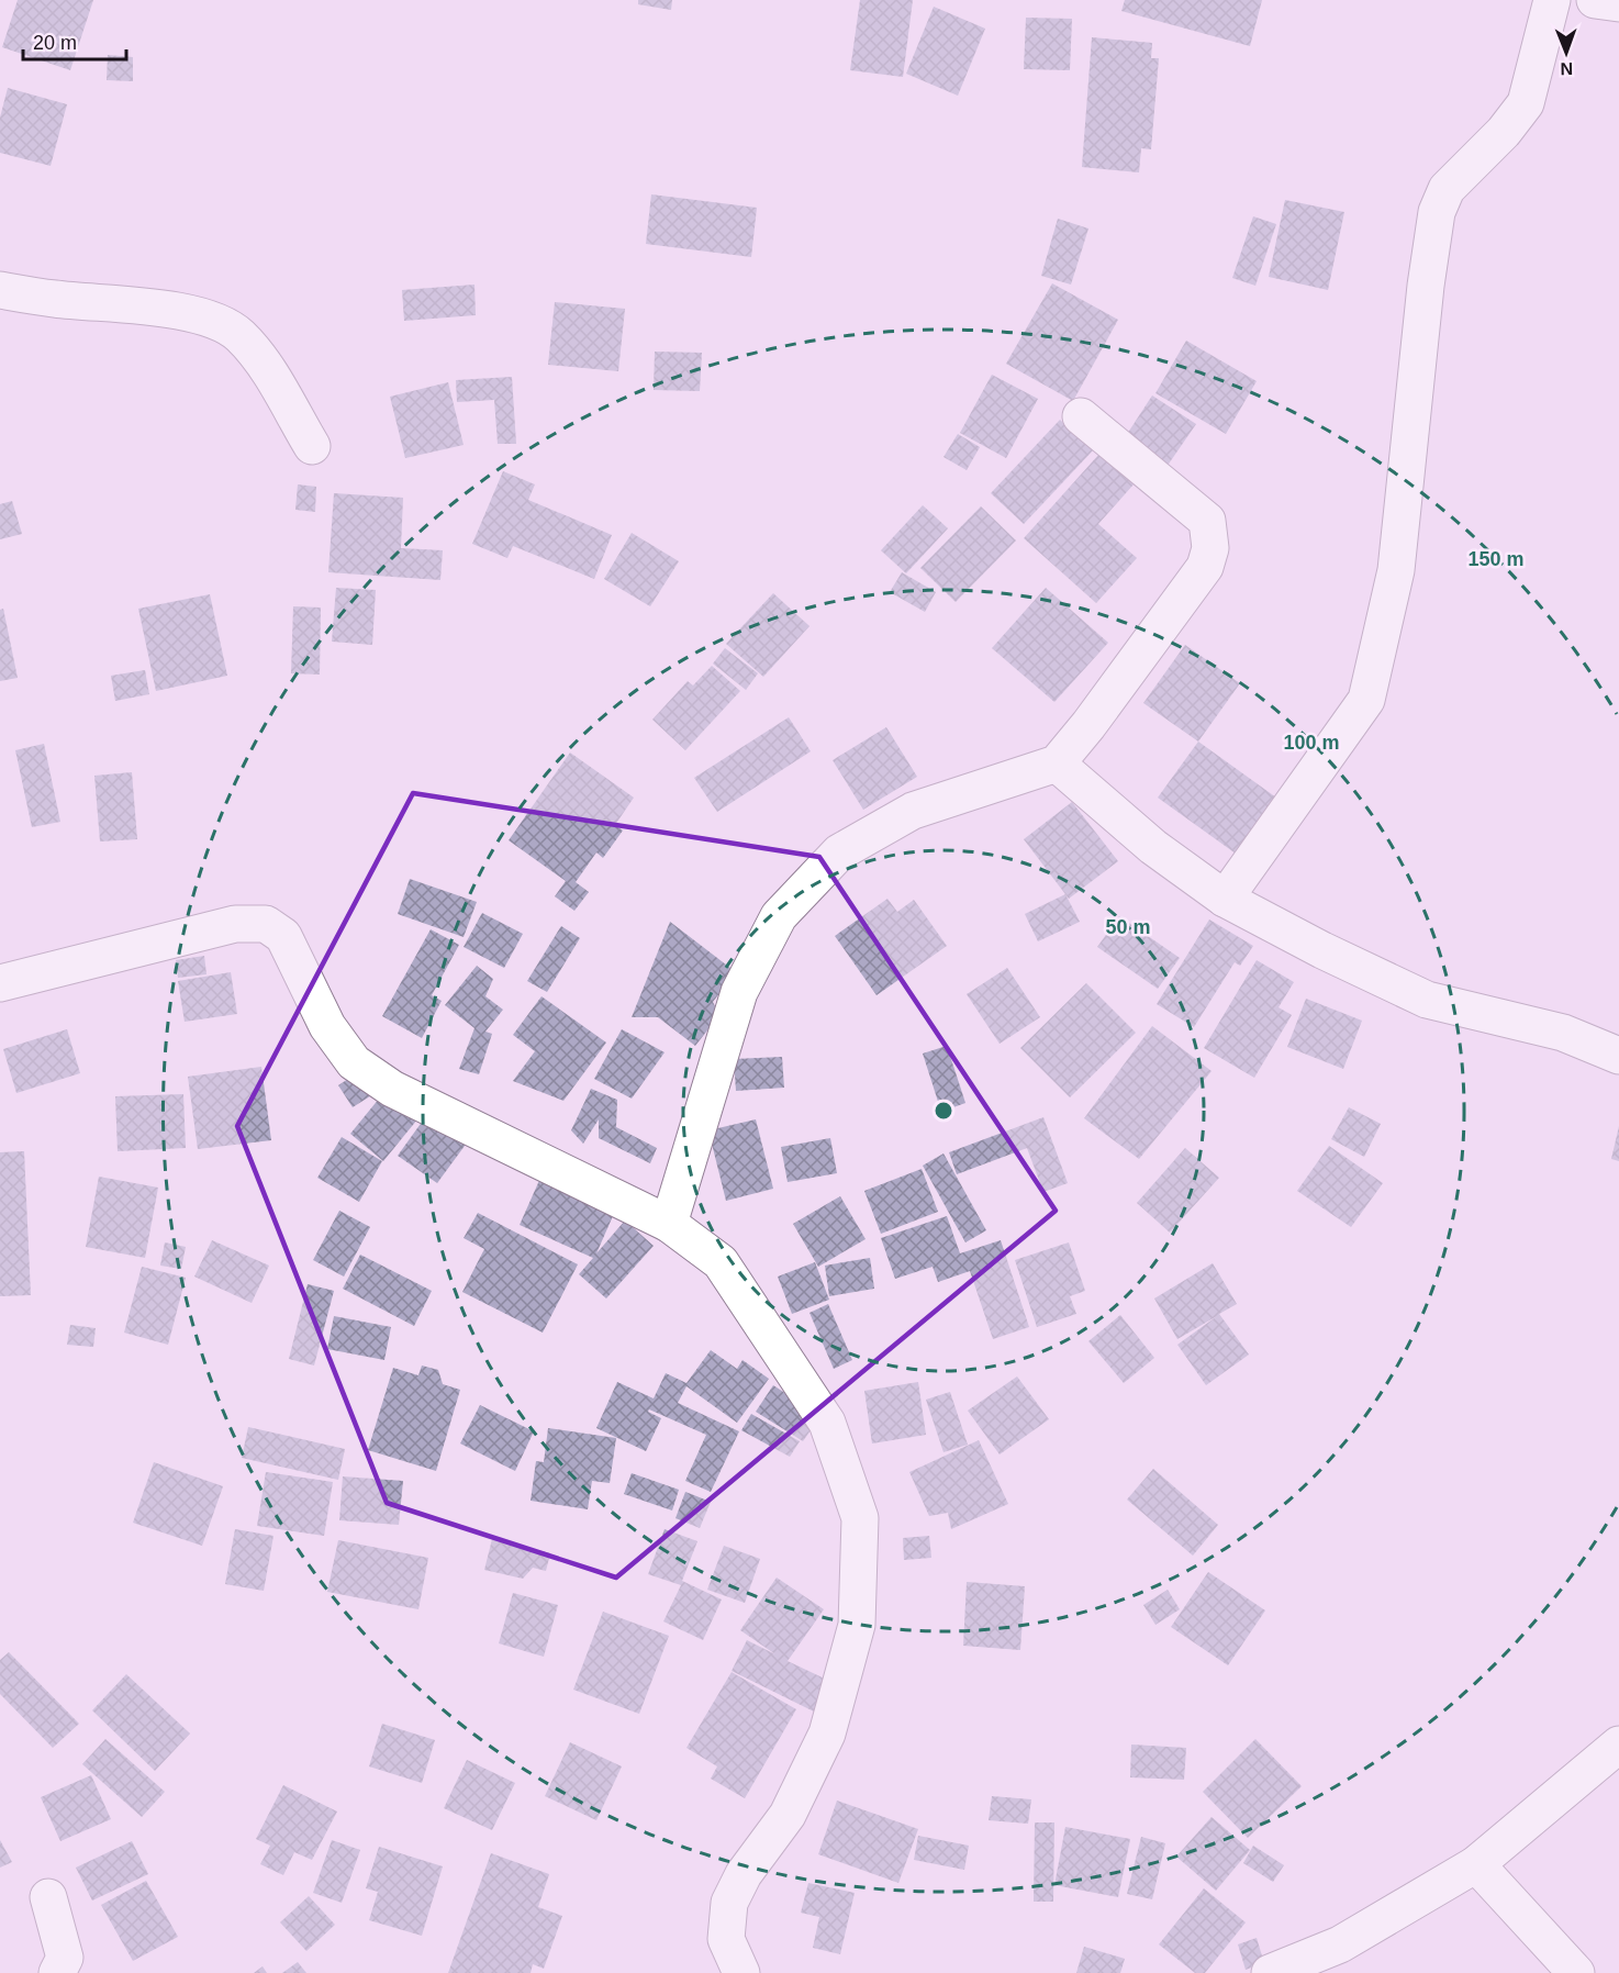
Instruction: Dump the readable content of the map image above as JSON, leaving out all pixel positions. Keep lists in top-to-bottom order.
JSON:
{
  "scale_bar": "20 m",
  "north": "bottom",
  "rings": ["150 m", "100 m", "50 m"]
}
